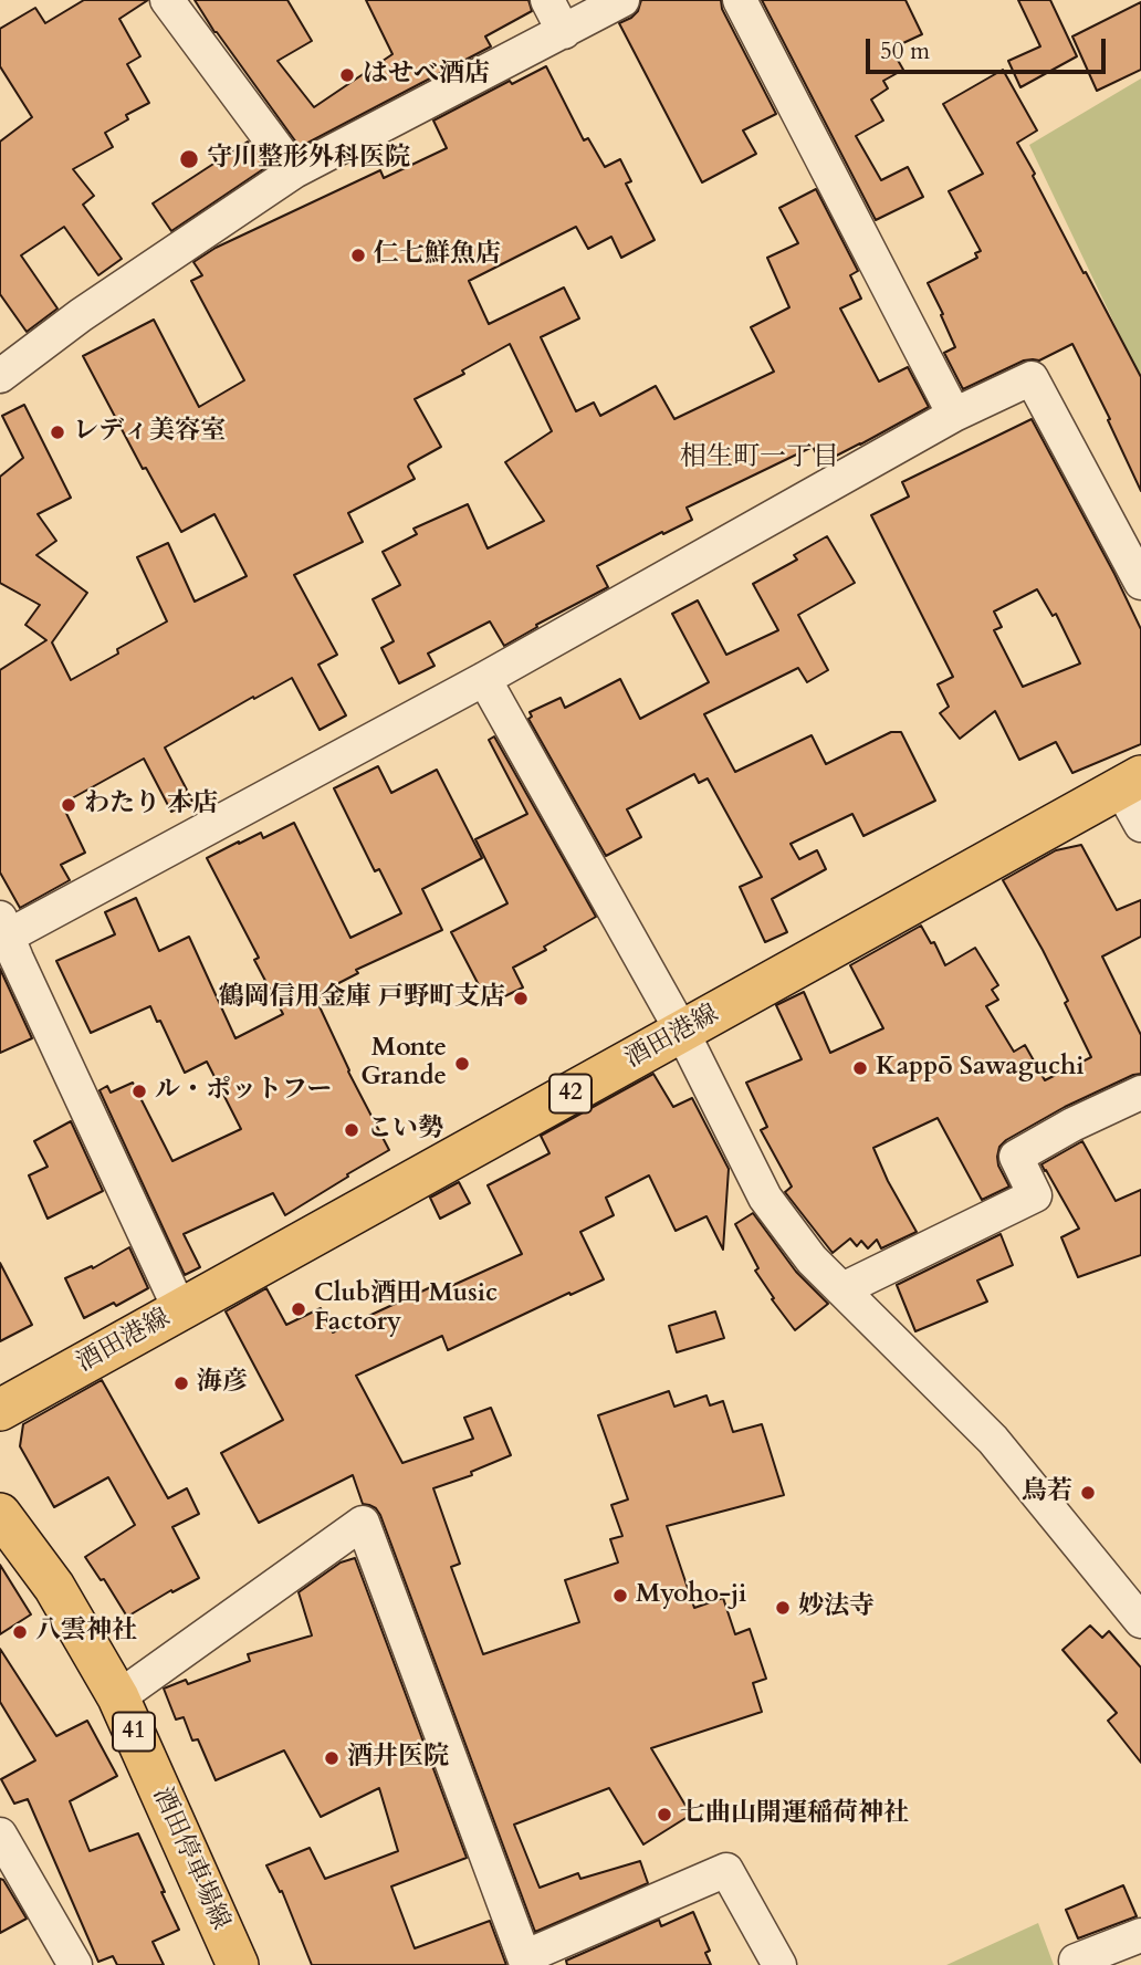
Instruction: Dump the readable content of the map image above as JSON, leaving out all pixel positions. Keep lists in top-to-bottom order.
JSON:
{
  "streets": {
    "main road": [
      "酒田港線",
      "42",
      "41",
      "酒田停車場線"
    ]
  },
  "districts": ["相生町一丁目"],
  "places": [
    "はせべ酒店",
    "守川整形外科医院",
    "仁七鮮魚店",
    "レディ美容室",
    "わたり 本店",
    "鶴岡信用金庫 戸野町支店",
    "Monte Grande",
    "Kappō Sawaguchi",
    "ル・ポットフー",
    "こい勢",
    "Club酒田 Music Factory",
    "海彦",
    "鳥若",
    "Myoho-ji",
    "妙法寺",
    "八雲神社",
    "酒井医院",
    "七曲山開運稲荷神社"
  ],
  "scale_bar": "50 m"
}
